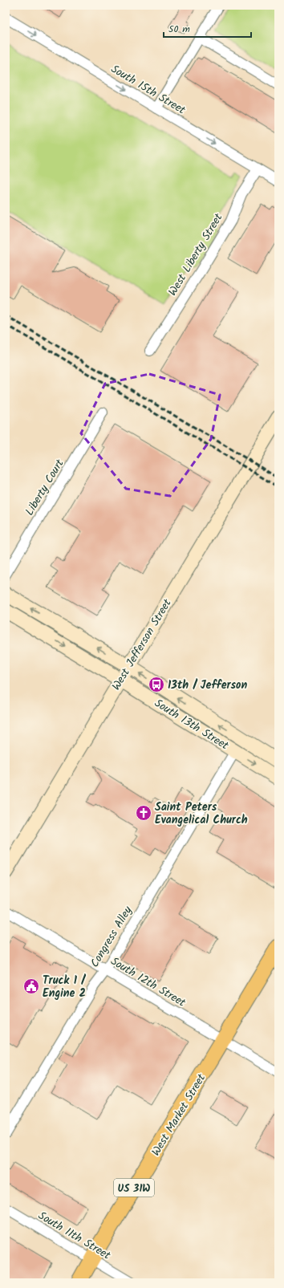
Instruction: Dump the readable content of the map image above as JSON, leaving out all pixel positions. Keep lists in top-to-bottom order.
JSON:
{
  "streets": {
    "main road": ["West Market Street", "US 31W"],
    "street": [
      "South 15th Street",
      "West Liberty Street",
      "Liberty Court",
      "West Jefferson Street",
      "South 13th Street",
      "Congress Alley",
      "South 12th Street",
      "South 11th Street"
    ]
  },
  "crossings": [
    ["South 15th Street", "West Liberty Street"],
    ["West Jefferson Street", "South 13th Street"],
    ["South 13th Street", "Congress Alley"],
    ["Congress Alley", "South 12th Street"],
    ["South 12th Street", "West Market Street"],
    ["West Market Street", "South 11th Street"]
  ],
  "places": {
    "bus stop": ["13th / Jefferson"],
    "church": ["Saint Peters Evangelical Church"],
    "public building": ["Truck 1 / Engine 2"]
  },
  "scale_bar": "50 m"
}
